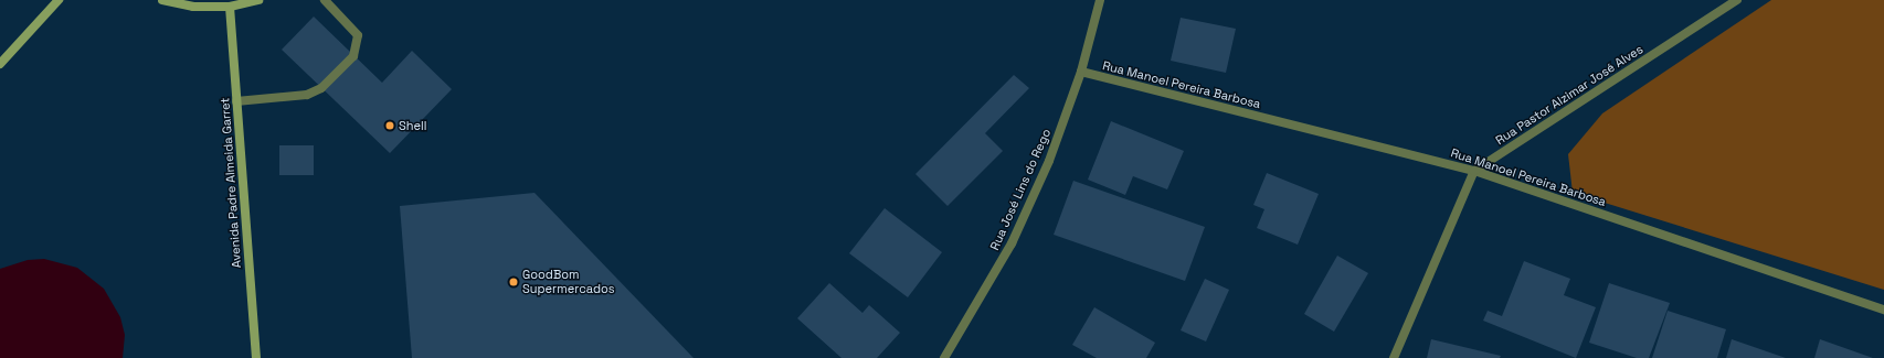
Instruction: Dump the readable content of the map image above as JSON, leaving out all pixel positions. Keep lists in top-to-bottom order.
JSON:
{
  "streets": {
    "main road": ["Avenida Padre Almeida Garret"],
    "street": ["Rua Manoel Pereira Barbosa", "Rua Pastor Alzimar José Alves", "Rua José Lins do Rego"]
  },
  "crossings": [
    ["Rua Manoel Pereira Barbosa", "Rua Pastor Alzimar José Alves"],
    ["Rua Manoel Pereira Barbosa", "Rua José Lins do Rego"]
  ],
  "places": ["Shell", "GoodBom Supermercados"]
}
